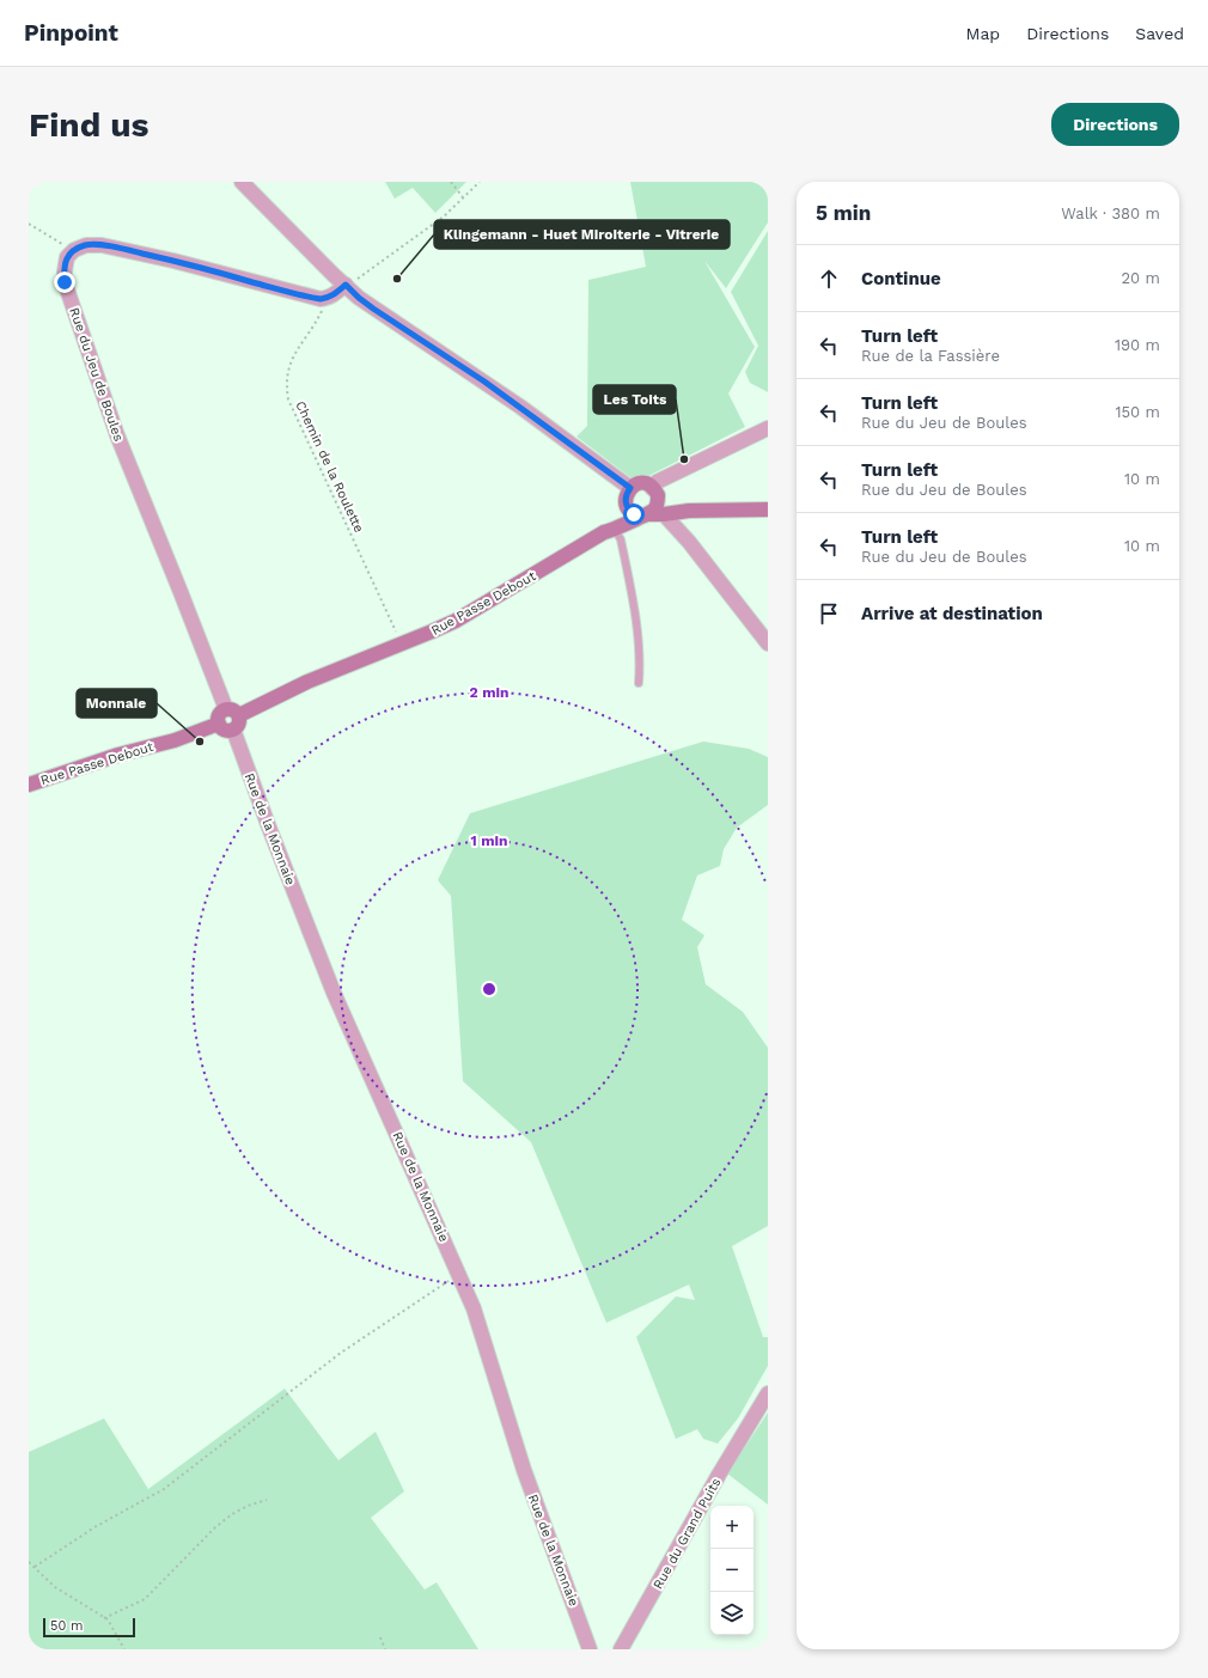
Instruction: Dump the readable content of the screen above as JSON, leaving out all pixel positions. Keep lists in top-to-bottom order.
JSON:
{
  "streets": {
    "main road": ["Rue Passe Debout"],
    "street": ["Rue du Jeu de Boules", "Rue de la Monnaie", "Rue du Grand Puits"],
    "path": ["Chemin de la Roulette"]
  },
  "crossings": [
    ["Rue du Jeu de Boules", "Rue Passe Debout"],
    ["Rue du Jeu de Boules", "Rue de la Monnaie"],
    ["Chemin de la Roulette", "Rue Passe Debout"],
    ["Rue Passe Debout", "Rue de la Monnaie"]
  ],
  "places": ["Klingemann - Huet Miroiterie - Vitrerie", "Les Toits", "Monnaie"],
  "scale_bar": "50 m",
  "page": {
    "header": "Pinpoint",
    "nav": ["Map", "Directions", "Saved"],
    "buttons": "Directions",
    "title": "Find us",
    "heading": ["5 min", "Walk · 380 m"],
    "list": [
      ["Continue", "20 m"],
      ["Turn left", "Rue de la Fassière", "190 m"],
      ["Turn left", "Rue du Jeu de Boules", "150 m"],
      ["Turn left", "Rue du Jeu de Boules", "10 m"],
      ["Turn left", "Rue du Jeu de Boules", "10 m"],
      "Arrive at destination"
    ],
    "map_buttons": ["+", "−"],
    "scale": "50 m"
  },
  "rings": ["2 min", "1 min"]
}
